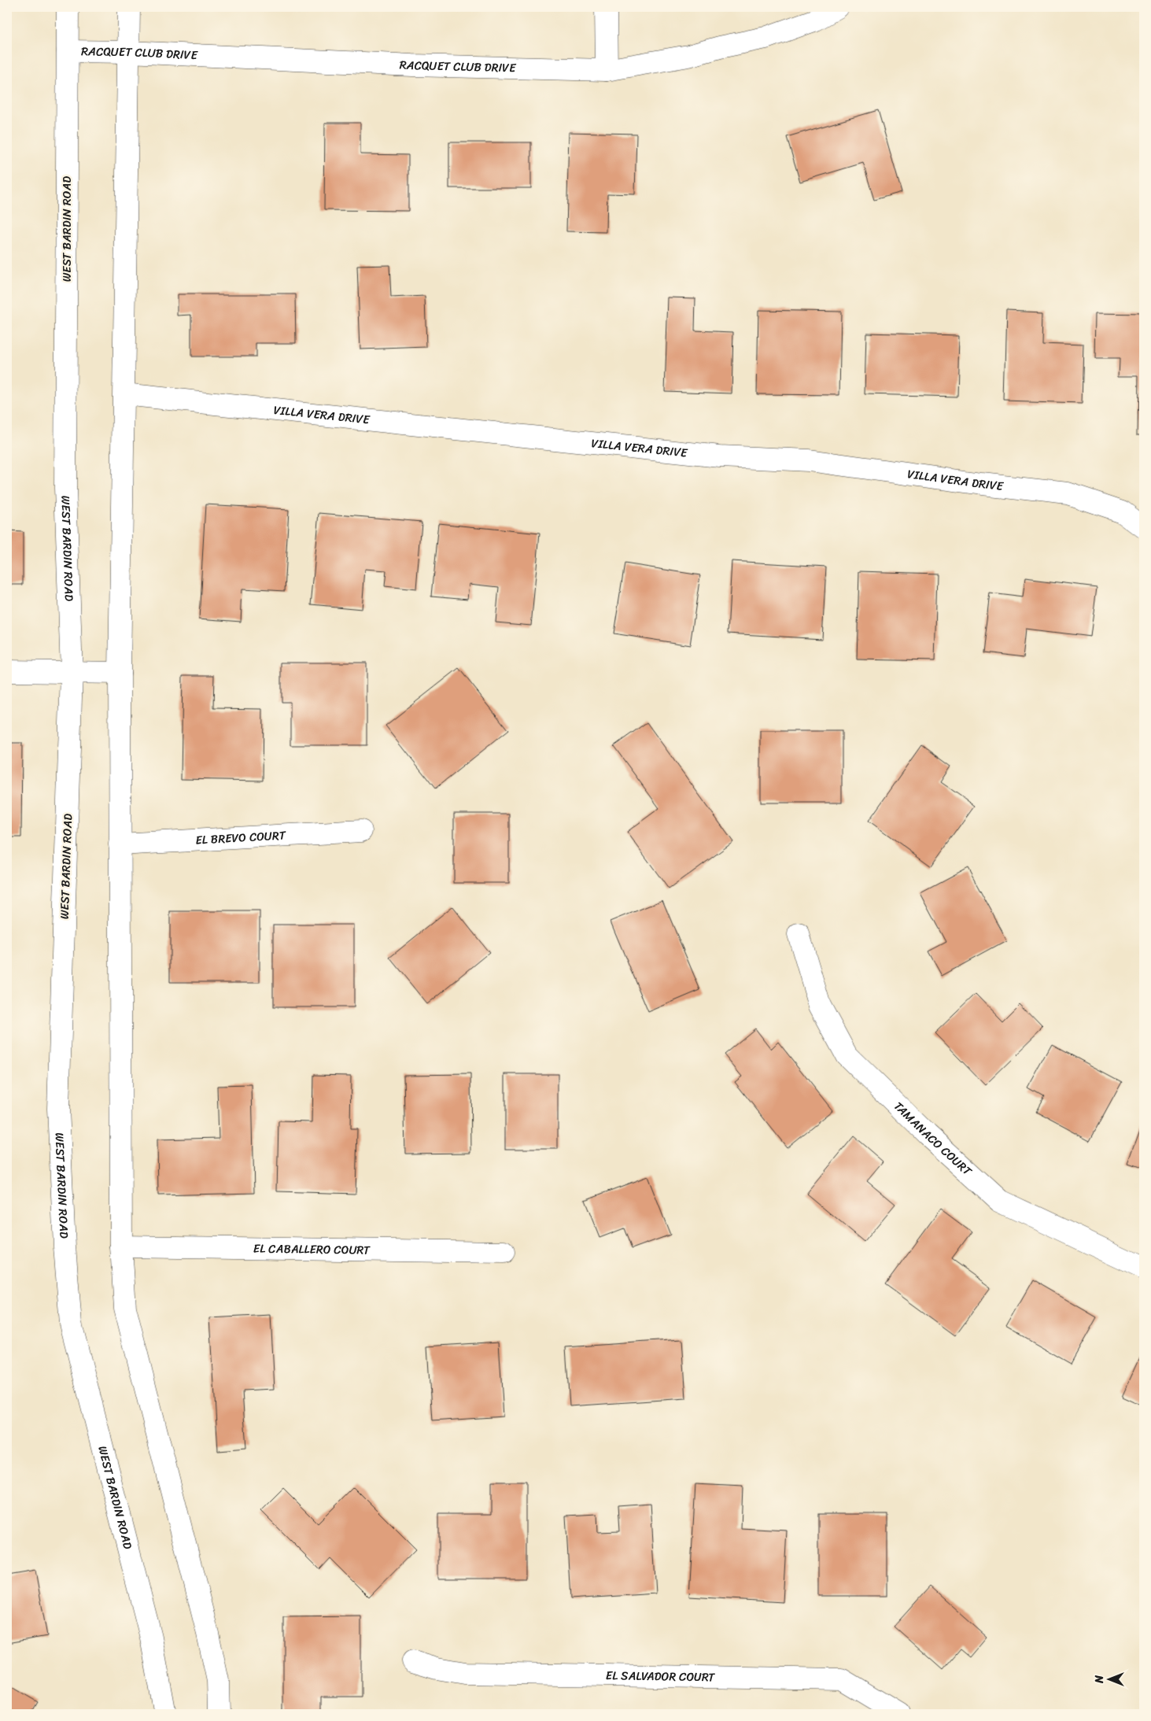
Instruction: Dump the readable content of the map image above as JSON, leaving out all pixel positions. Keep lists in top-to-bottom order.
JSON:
{
  "streets": {
    "street": [
      "RACQUET CLUB DRIVE",
      "WEST BARDIN ROAD",
      "VILLA VERA DRIVE",
      "EL BREVO COURT",
      "TAMANACO COURT",
      "EL CABALLERO COURT",
      "EL SALVADOR COURT"
    ]
  },
  "crossings": [
    ["RACQUET CLUB DRIVE", "WEST BARDIN ROAD"]
  ],
  "north": "left"
}
